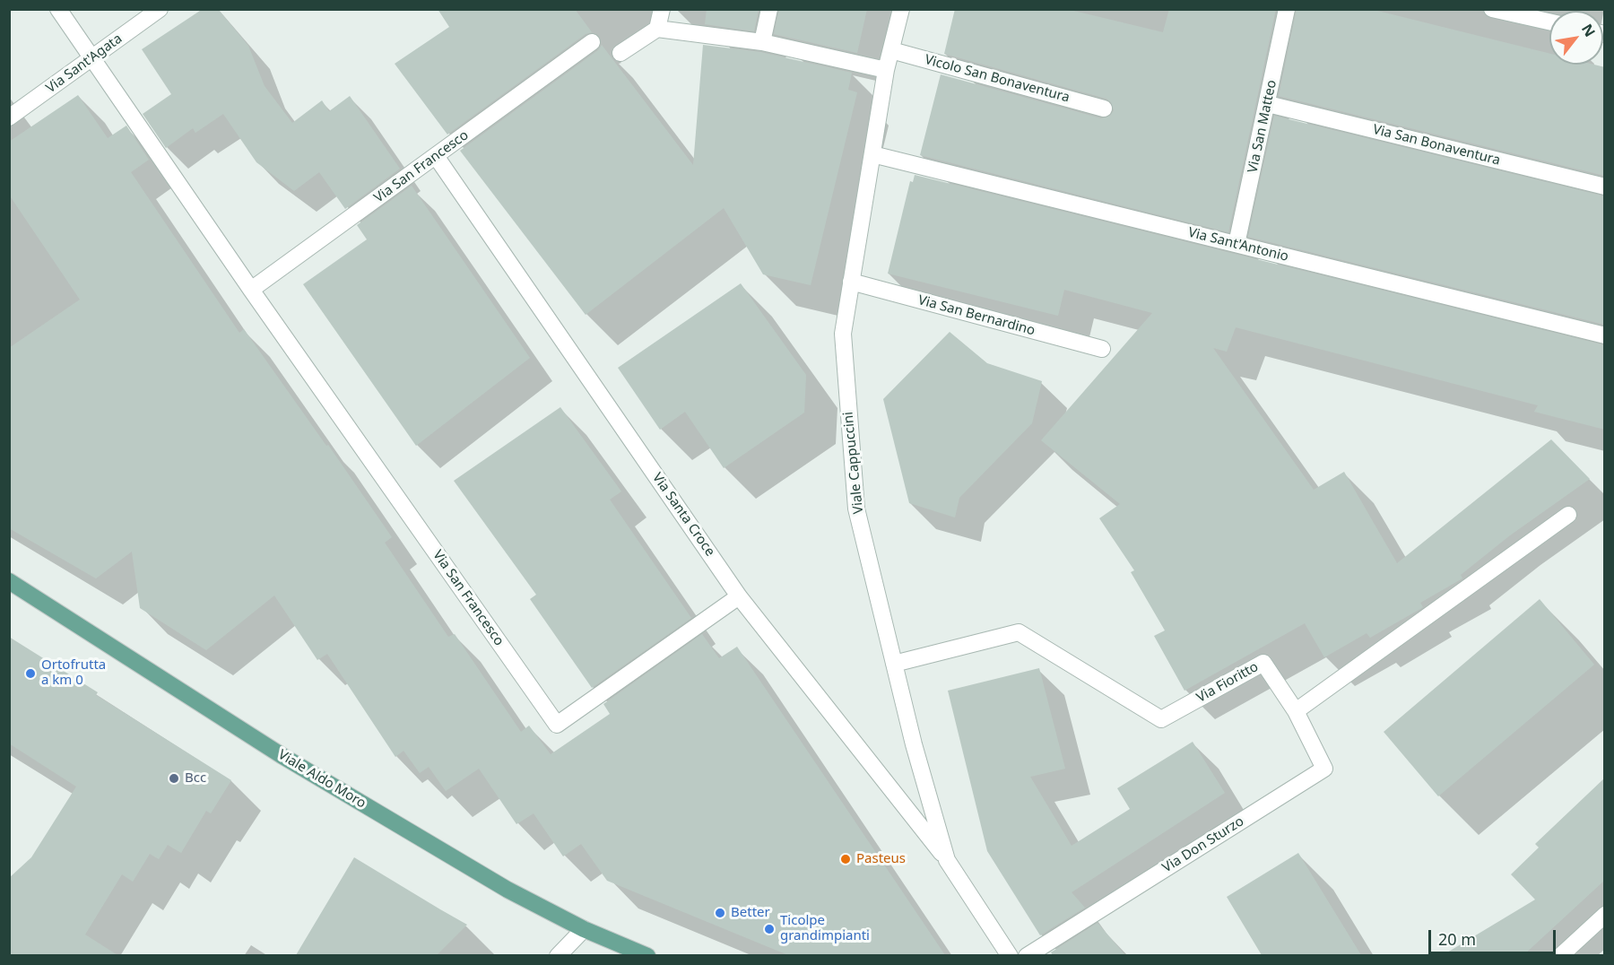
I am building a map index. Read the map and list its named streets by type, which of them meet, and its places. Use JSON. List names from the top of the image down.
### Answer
{
  "streets": {
    "main road": ["Viale Aldo Moro"],
    "street": [
      "Via Sant'Agata",
      "Vicolo San Bonaventura",
      "Via San Matteo",
      "Via San Bonaventura",
      "Via San Francesco",
      "Via Sant'Antonio",
      "Via San Bernardino",
      "Viale Cappuccini",
      "Via Santa Croce",
      "Via Fioritto",
      "Via Don Sturzo"
    ]
  },
  "crossings": [
    ["Via Sant'Agata", "Via San Francesco"],
    ["Vicolo San Bonaventura", "Viale Cappuccini"],
    ["Via San Matteo", "Via San Bonaventura"],
    ["Via San Matteo", "Via Sant'Antonio"],
    ["Via San Francesco", "Via Santa Croce"],
    ["Via Sant'Antonio", "Viale Cappuccini"],
    ["Via San Bernardino", "Viale Cappuccini"],
    ["Viale Cappuccini", "Via Santa Croce"],
    ["Viale Cappuccini", "Via Fioritto"],
    ["Via Fioritto", "Via Don Sturzo"]
  ],
  "places": [
    "Ortofrutta a km 0",
    "Bcc",
    "Pasteus",
    "Better",
    "Ticolpe grandimpianti"
  ],
  "scale_bar": "20 m",
  "north": "top right"
}
